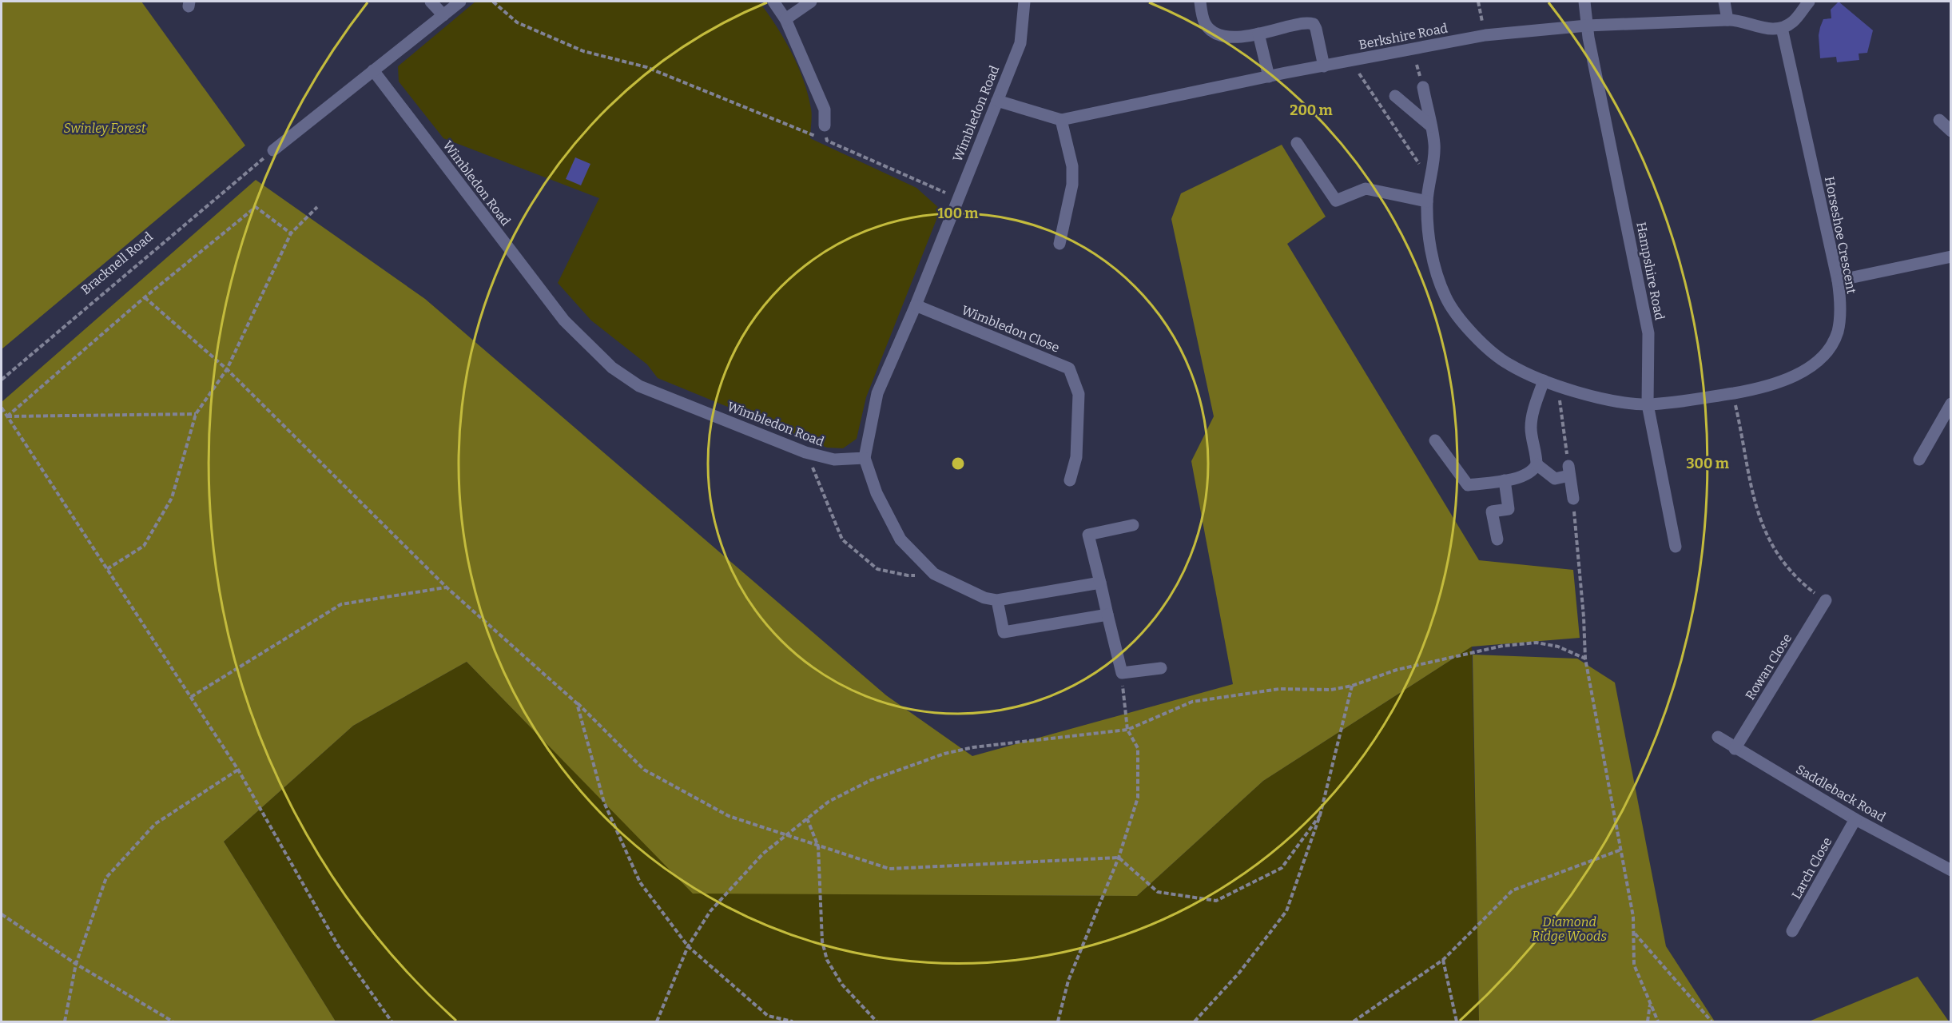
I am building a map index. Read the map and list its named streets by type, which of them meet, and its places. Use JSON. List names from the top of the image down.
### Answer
{
  "streets": {
    "street": [
      "Berkshire Road",
      "Wimbledon Road",
      "Horseshoe Crescent",
      "Hampshire Road",
      "Wimbledon Close",
      "Rowan Close",
      "Saddleback Road",
      "Larch Close"
    ],
    "path": ["Bracknell Road"]
  },
  "crossings": [
    ["Berkshire Road", "Wimbledon Road"],
    ["Berkshire Road", "Horseshoe Crescent"],
    ["Berkshire Road", "Hampshire Road"],
    ["Wimbledon Road", "Wimbledon Close"],
    ["Horseshoe Crescent", "Hampshire Road"],
    ["Rowan Close", "Saddleback Road"],
    ["Saddleback Road", "Larch Close"]
  ],
  "parks": ["Swinley Forest", "Diamond Ridge Woods"],
  "rings": ["200 m", "100 m", "300 m"]
}
